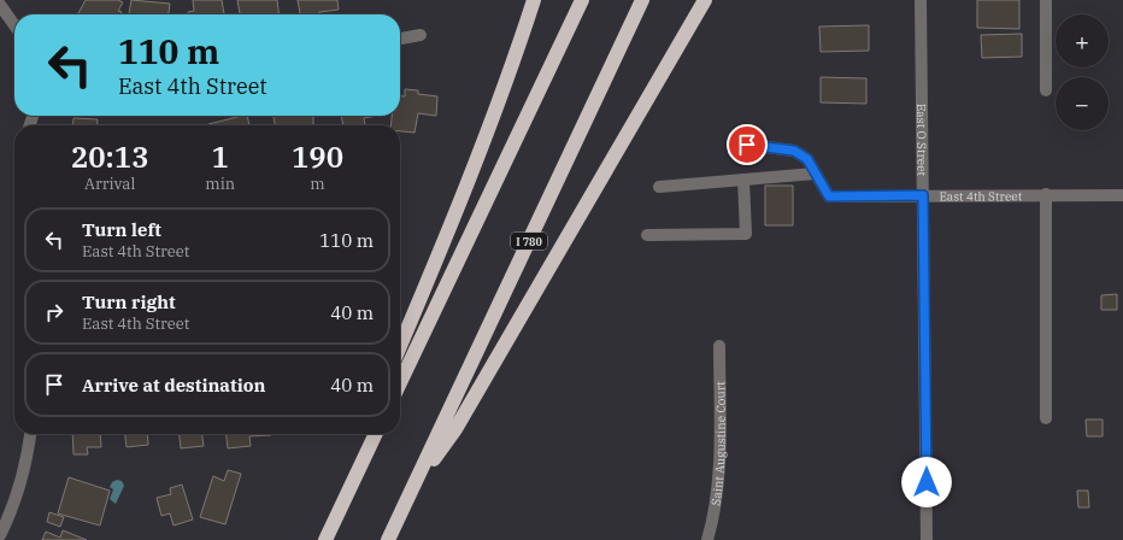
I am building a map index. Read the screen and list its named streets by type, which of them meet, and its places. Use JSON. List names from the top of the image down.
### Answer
{
  "streets": {
    "highway": ["I 780"],
    "street": ["East O Street", "East 4th Street", "Saint Augustine Court"]
  },
  "crossings": [
    ["East O Street", "East 4th Street"]
  ],
  "page": {
    "map_buttons": ["+", "−"],
    "turn": ["110 m", "East 4th Street"],
    "eta": [
      "20:13",
      "Arrival",
      "1",
      "min",
      "190",
      "m"
    ],
    "list": [
      {
        "name": "Turn left",
        "note": "East 4th Street",
        "value": "110 m"
      },
      {
        "name": "Turn right",
        "note": "East 4th Street",
        "value": "40 m"
      },
      {
        "name": "Arrive at destination",
        "value": "40 m"
      }
    ]
  }
}
